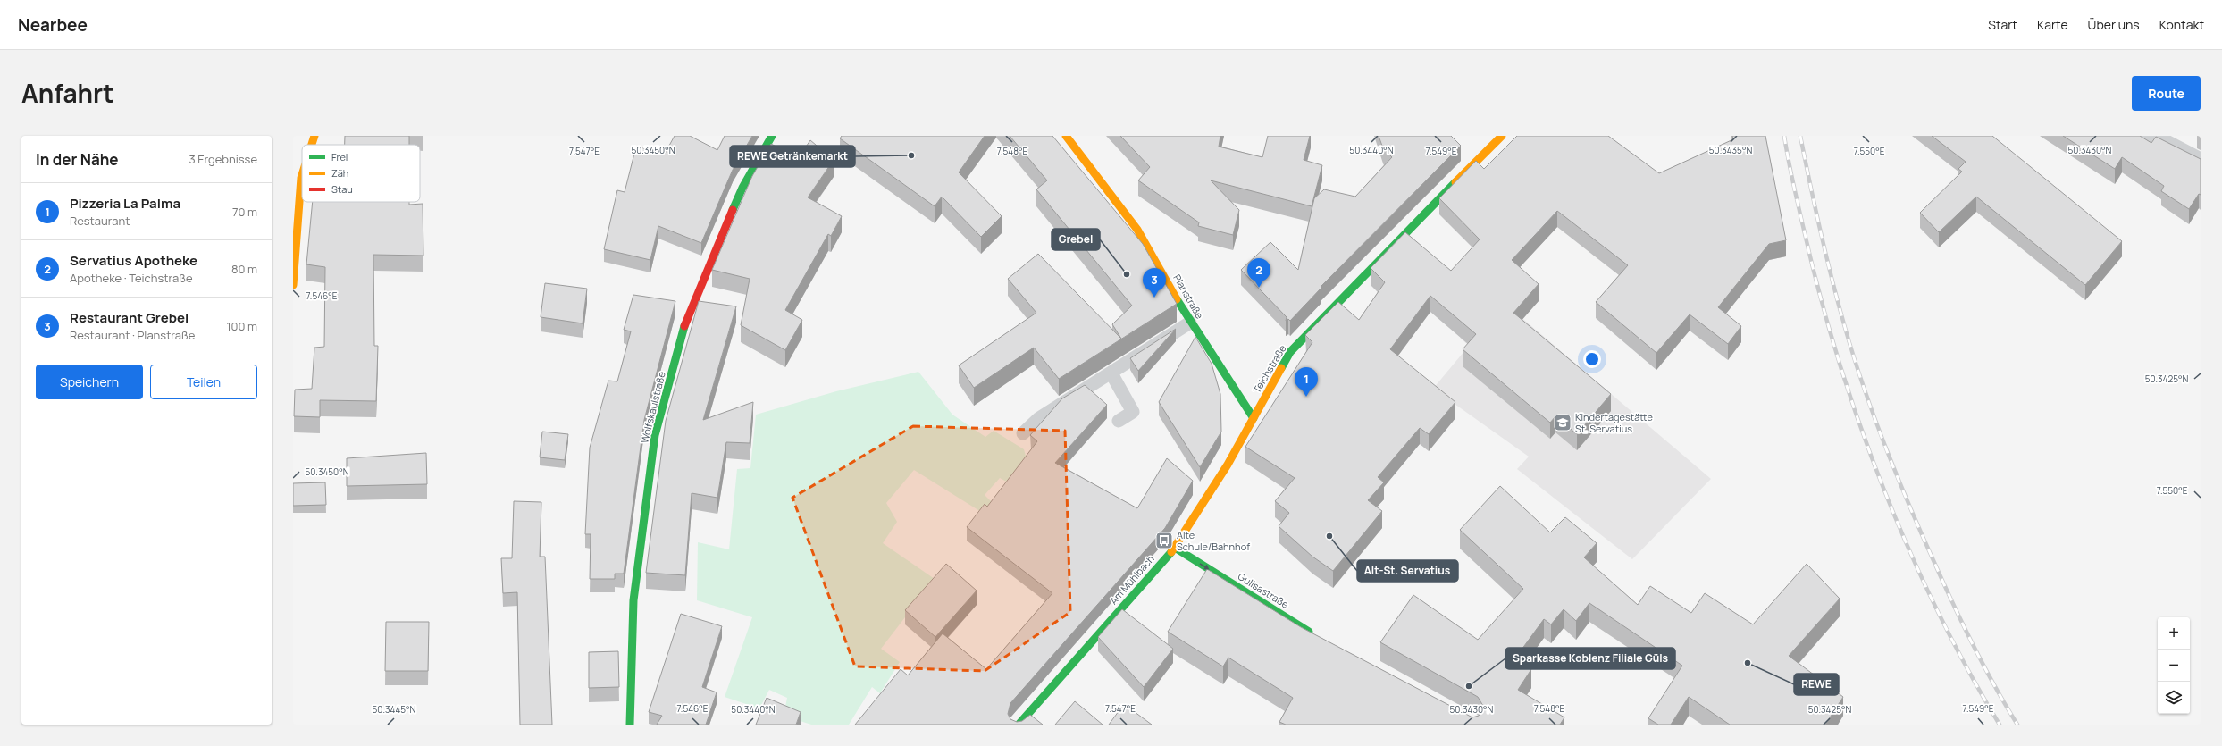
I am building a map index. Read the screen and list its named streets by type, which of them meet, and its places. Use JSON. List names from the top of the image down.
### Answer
{
  "streets": {
    "street": [
      "Planstraße",
      "Teichstraße",
      "Wolfskaulstraße",
      "Am Mühlbach",
      "Gulisastraße"
    ]
  },
  "crossings": [
    ["Planstraße", "Teichstraße"],
    ["Planstraße", "Am Mühlbach"],
    ["Teichstraße", "Am Mühlbach"],
    ["Am Mühlbach", "Gulisastraße"]
  ],
  "one_way": ["Gulisastraße"],
  "places": {
    "other": [
      "REWE Getränkemarkt",
      "Grebel",
      "Alt-St. Servatius",
      "REWE",
      "Sparkasse Koblenz Filiale Güls"
    ],
    "school or university": ["Kindertagestätte St. Servatius"],
    "bus stop": ["Alte Schule/Bahnhof"]
  },
  "legend": ["Frei", "Zäh", "Stau"],
  "page": {
    "header": "Nearbee",
    "nav": [
      "Start",
      "Karte",
      "Über uns",
      "Kontakt"
    ],
    "title": "Anfahrt",
    "buttons": [
      "Route",
      ["Speichern", "Teilen"]
    ],
    "heading": ["In der Nähe", "3 Ergebnisse"],
    "list": [
      {
        "mark": "1",
        "name": "Pizzeria La Palma",
        "note": "Restaurant",
        "value": "70 m"
      },
      {
        "mark": "2",
        "name": "Servatius Apotheke",
        "note": "Apotheke · Teichstraße",
        "value": "80 m"
      },
      {
        "mark": "3",
        "name": "Restaurant Grebel",
        "note": "Restaurant · Planstraße",
        "value": "100 m"
      }
    ],
    "pins": ["2", "3", "1"],
    "map_buttons": ["+", "−"]
  },
  "coordinates": [
    "50.3440°N",
    "50.3430°N",
    "50.3450°N",
    "50.3435°N",
    "7.550°E",
    "7.547°E",
    "7.548°E",
    "7.549°E",
    "7.546°E",
    "50.3425°N",
    "50.3445°N"
  ]
}
